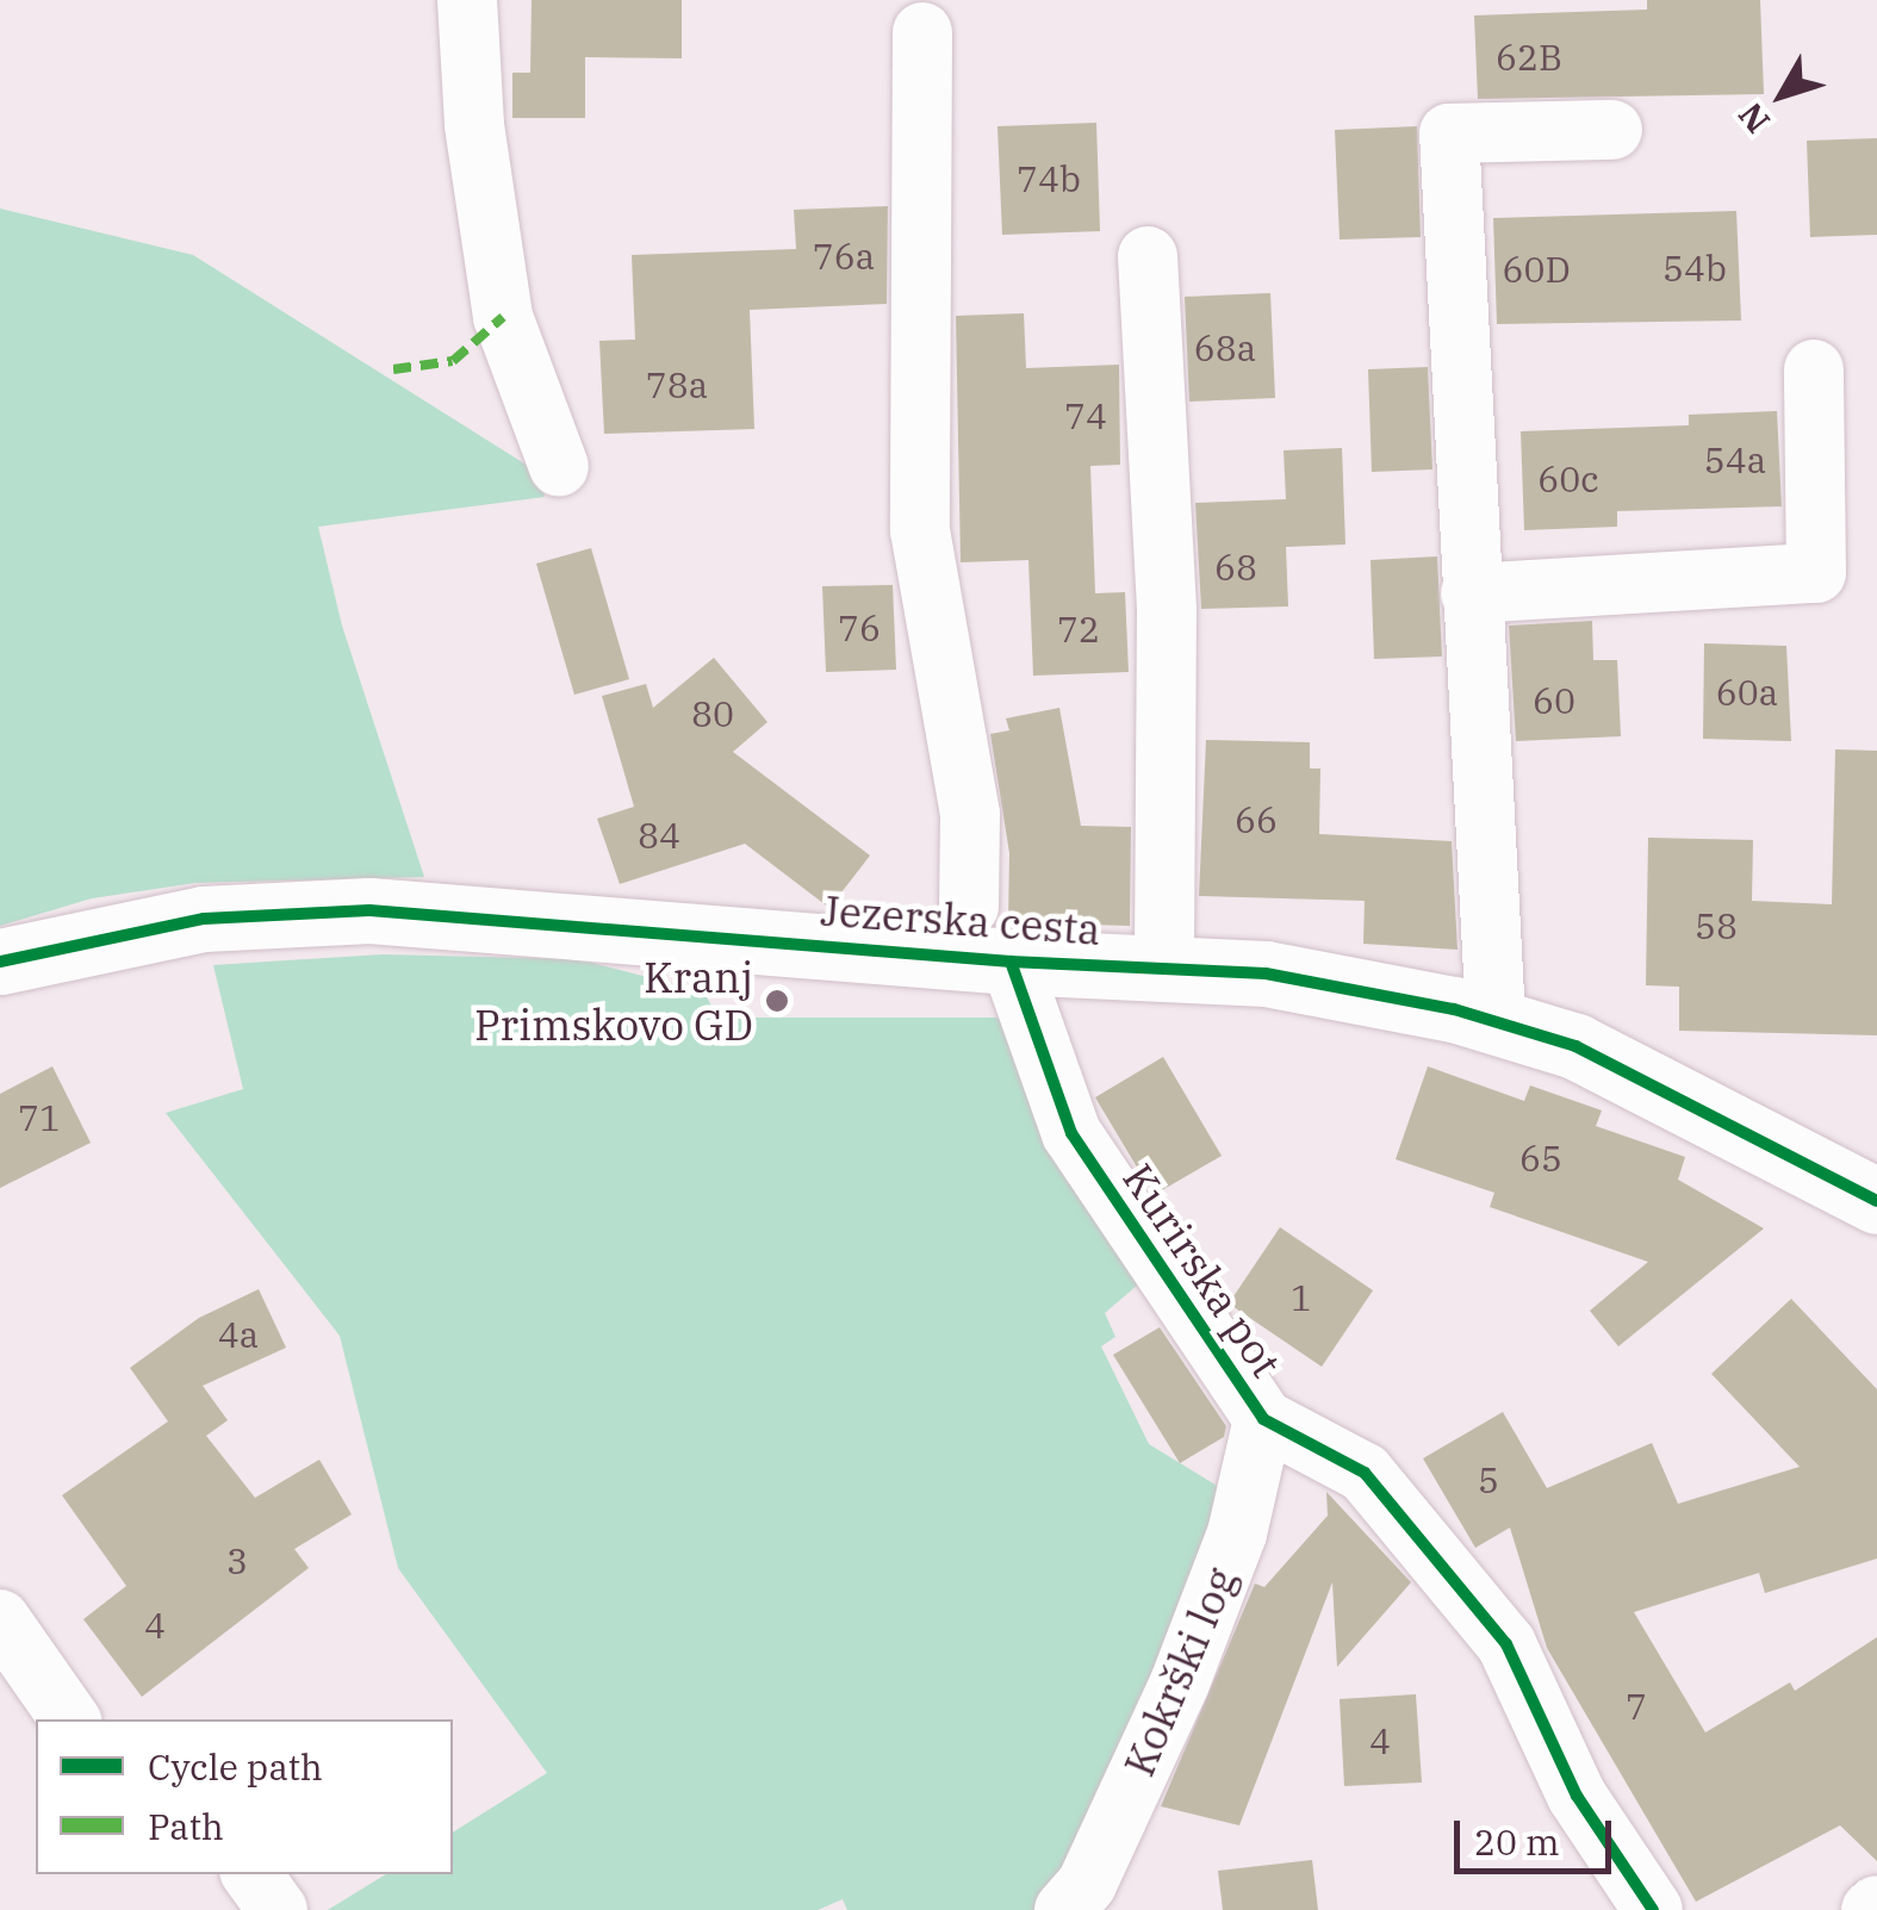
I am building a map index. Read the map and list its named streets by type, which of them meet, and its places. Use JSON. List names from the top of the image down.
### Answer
{
  "streets": {
    "street": ["Jezerska cesta", "Kurirska pot", "Kokrški log"]
  },
  "crossings": [
    ["Jezerska cesta", "Kurirska pot"],
    ["Kurirska pot", "Kokrški log"]
  ],
  "places": ["Kranj Primskovo GD"],
  "house_numbers": [
    "62B",
    "74b",
    "76a",
    "54b",
    "60D",
    "68a",
    "78a",
    "74",
    "54a",
    "60c",
    "68",
    "76",
    "72",
    "60a",
    "60",
    "80",
    "66",
    "84",
    "58",
    "71",
    "65",
    "1",
    "4a",
    "5",
    "3",
    "4",
    "7",
    "4"
  ],
  "legend": ["Cycle path", "Path"],
  "scale_bar": "20 m",
  "north": "bottom left"
}
